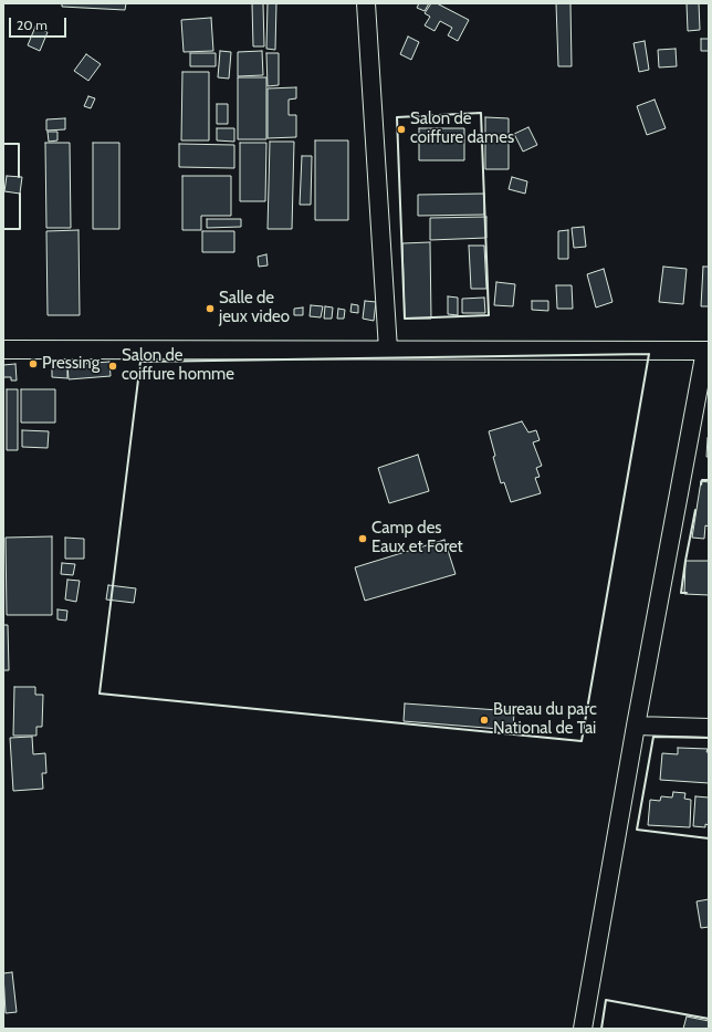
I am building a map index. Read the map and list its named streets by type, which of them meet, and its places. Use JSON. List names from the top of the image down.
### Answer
{
  "places": [
    "Salon de coiffure dames",
    "Salle de jeux video",
    "Pressing",
    "Salon de coiffure homme",
    "Camp des Eaux et Foret",
    "Bureau du parc National de Tai"
  ],
  "scale_bar": "20 m"
}
